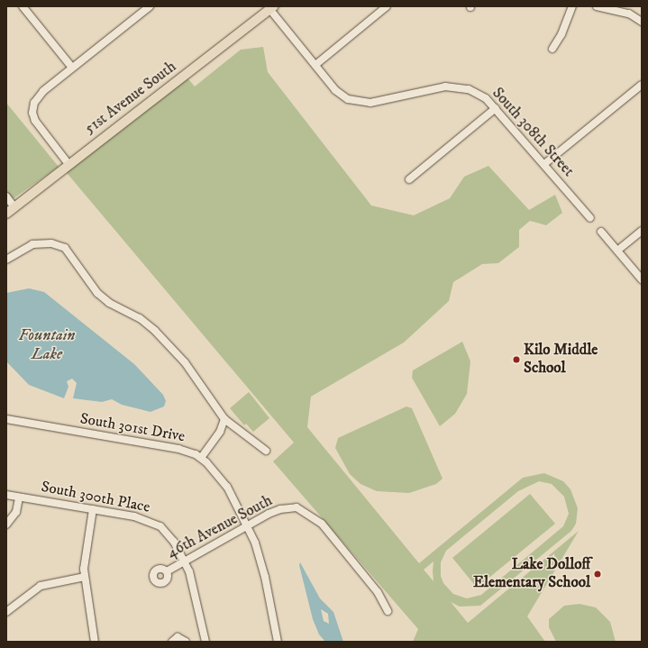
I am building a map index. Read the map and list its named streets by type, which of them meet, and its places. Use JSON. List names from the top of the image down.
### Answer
{
  "streets": {
    "main road": ["51st Avenue South"],
    "street": [
      "South 308th Street",
      "South 301st Drive",
      "South 300th Place",
      "46th Avenue South"
    ]
  },
  "crossings": [
    ["51st Avenue South", "South 308th Street"],
    ["South 301st Drive", "46th Avenue South"],
    ["South 300th Place", "46th Avenue South"]
  ],
  "water": ["Fountain Lake"],
  "places": ["Kilo Middle School", "Lake Dolloff Elementary School"]
}
